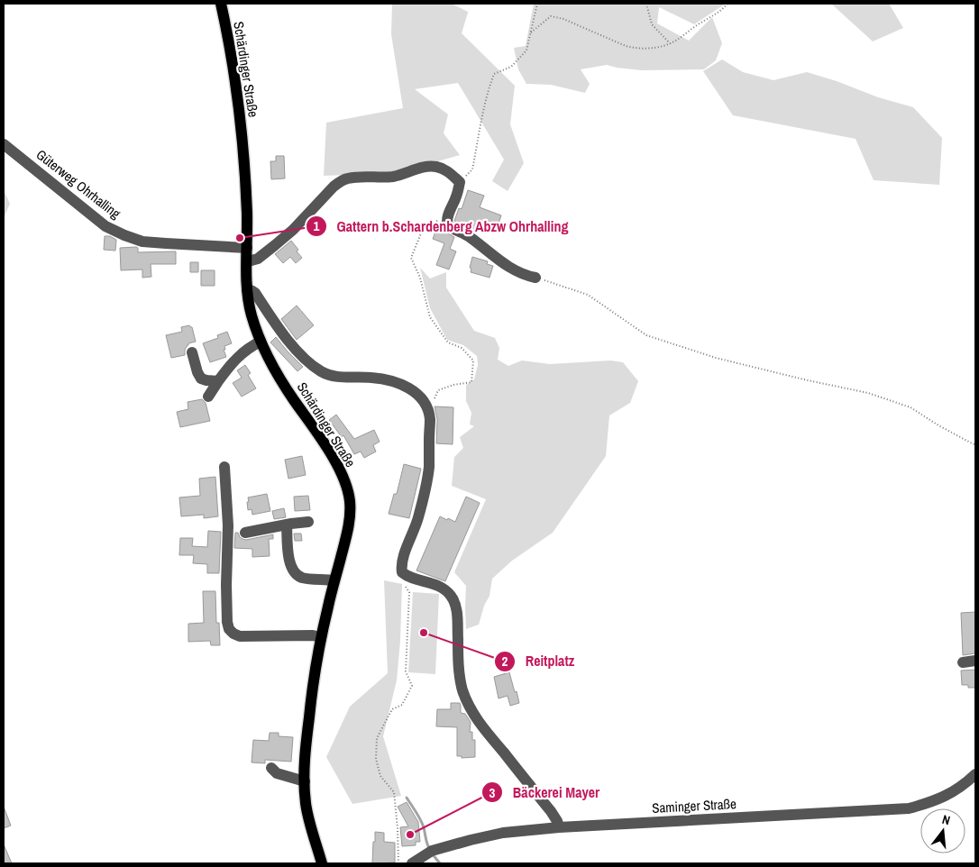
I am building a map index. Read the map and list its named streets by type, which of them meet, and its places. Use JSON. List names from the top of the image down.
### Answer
{
  "streets": {
    "main road": ["Schärdinger Straße"],
    "street": ["Güterweg Ohrhalling", "Saminger Straße"]
  },
  "crossings": [
    ["Schärdinger Straße", "Güterweg Ohrhalling"]
  ],
  "places": ["Gattern b.Schardenberg Abzw Ohrhalling", "Reitplatz", "Bäckerei Mayer"],
  "north": "top"
}
